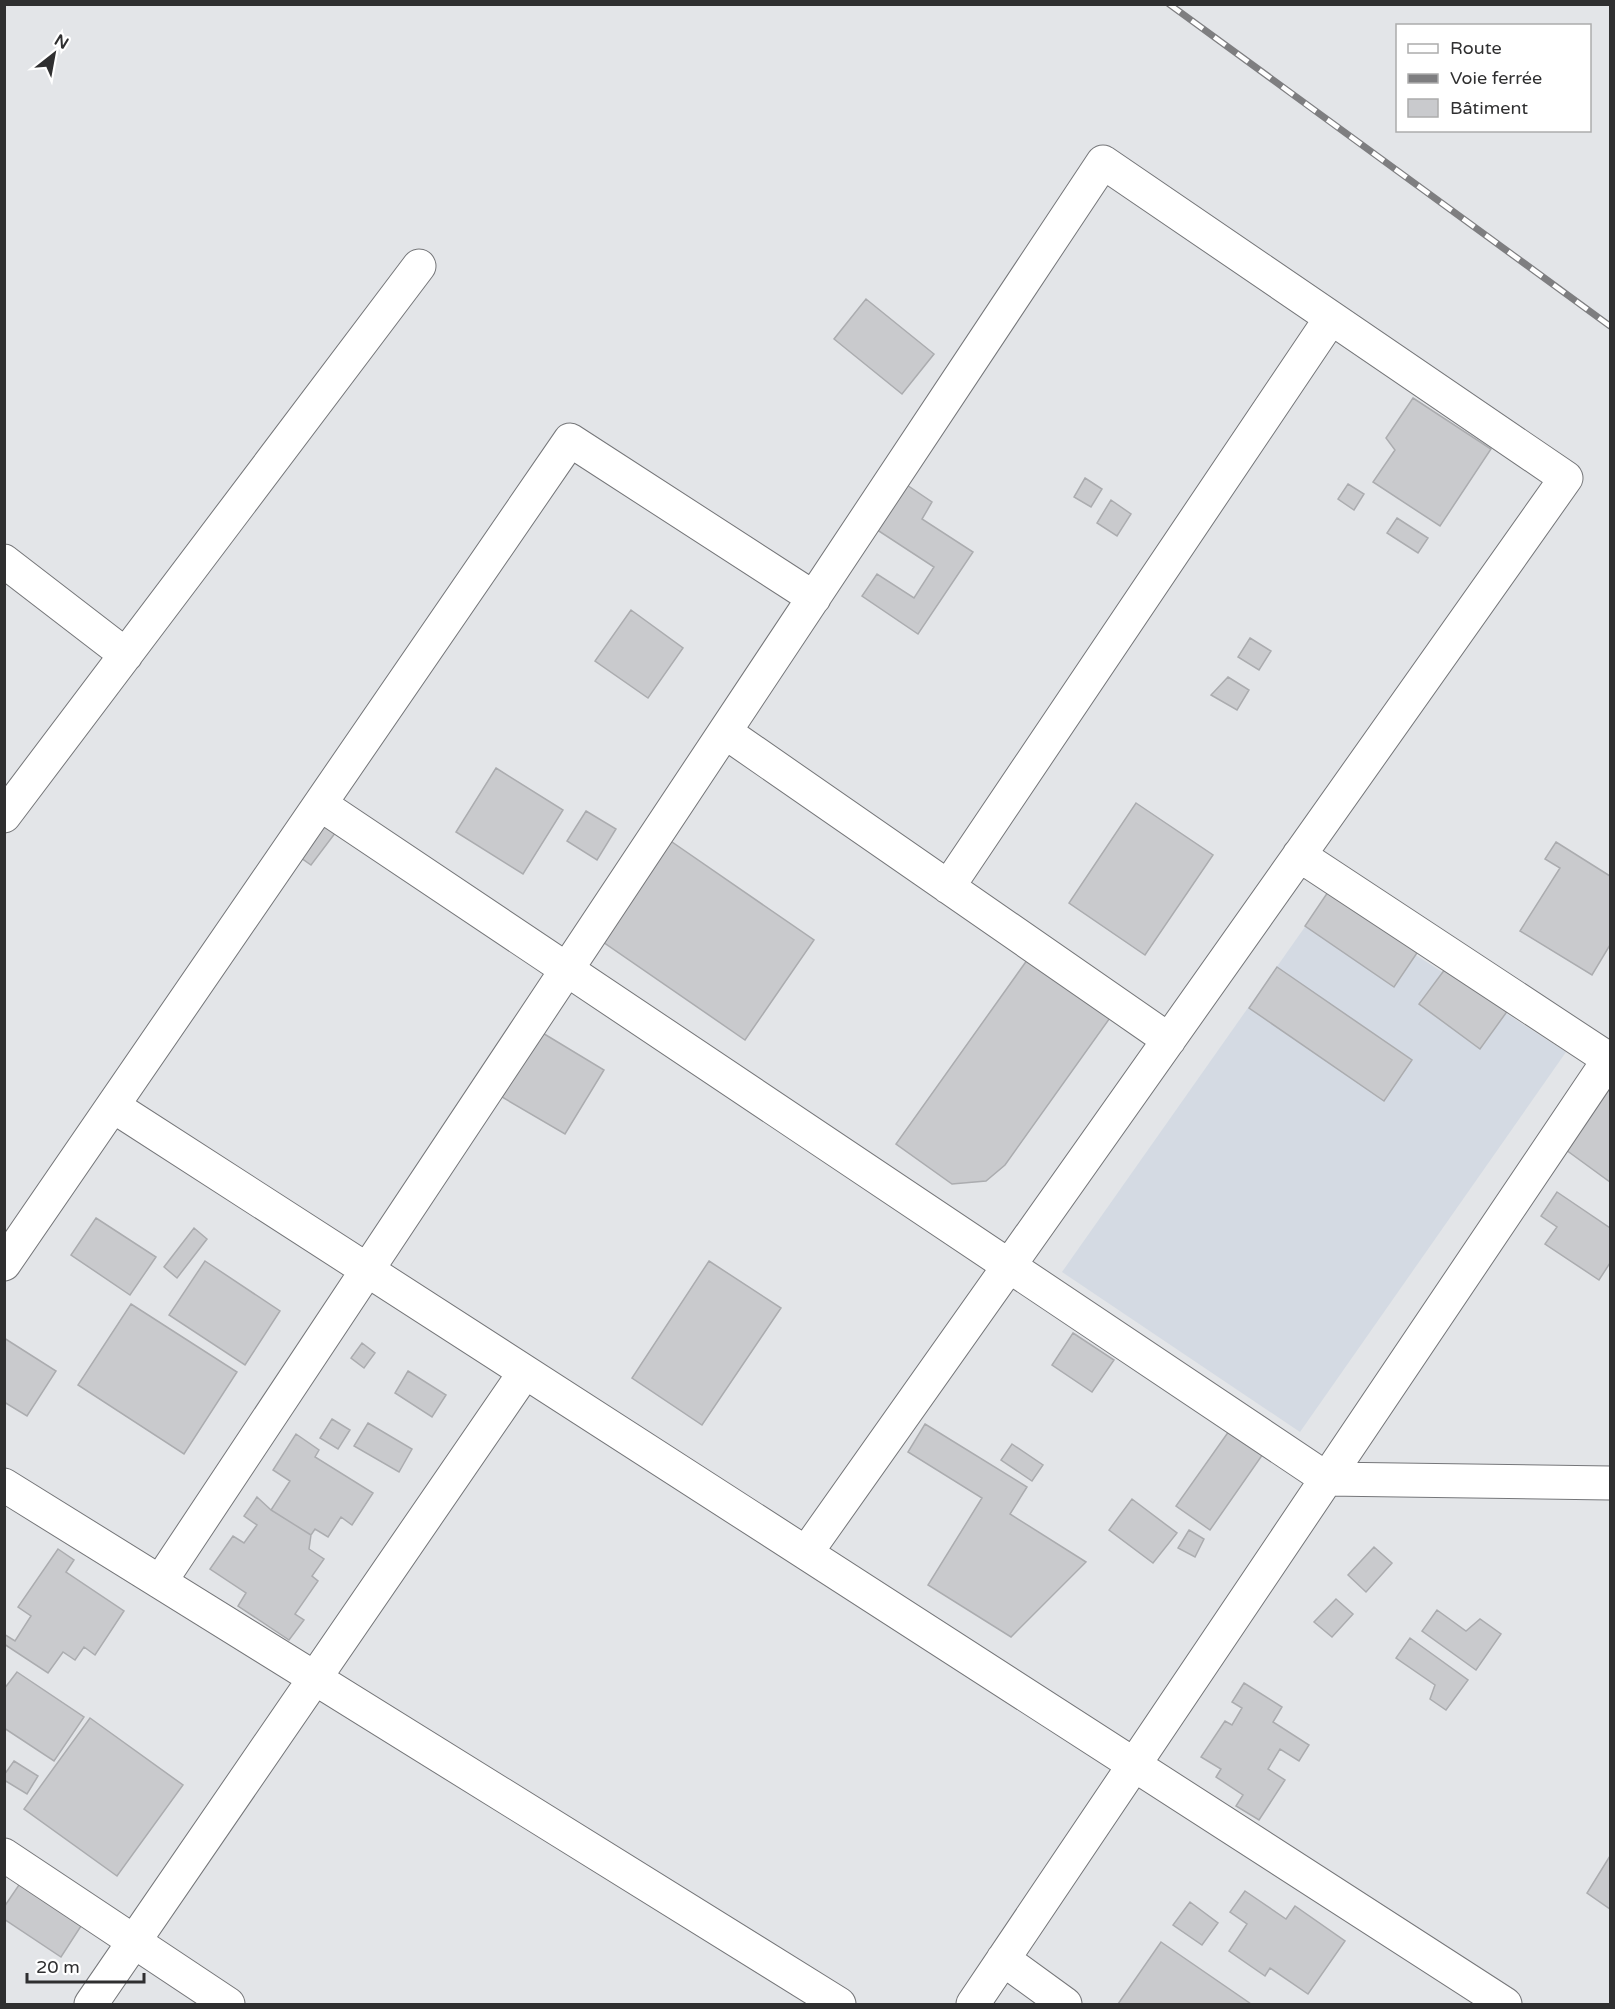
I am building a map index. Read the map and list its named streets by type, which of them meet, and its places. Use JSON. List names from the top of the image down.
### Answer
{
  "legend": ["Route", "Voie ferrée", "Bâtiment"],
  "scale_bar": "20 m",
  "north": "top right"
}
